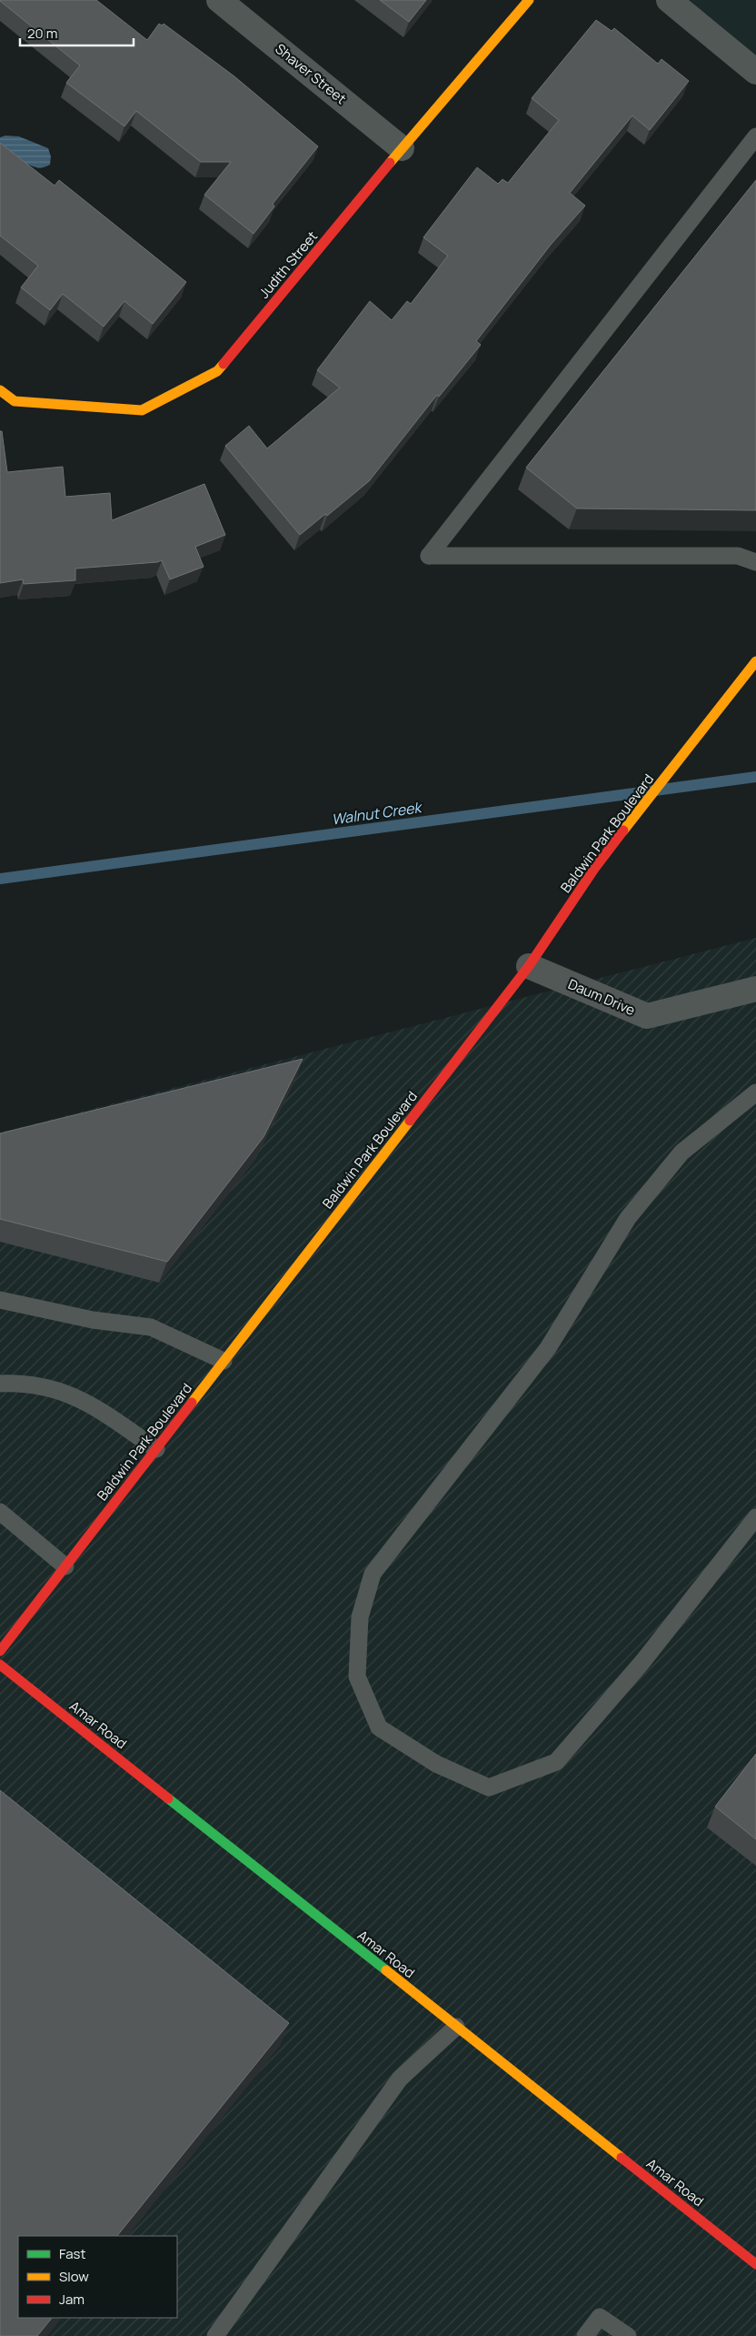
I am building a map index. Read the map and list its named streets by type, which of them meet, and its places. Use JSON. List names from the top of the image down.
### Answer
{
  "streets": {
    "main road": ["Judith Street", "Baldwin Park Boulevard", "Amar Road"],
    "street": ["Shaver Street", "Daum Drive"]
  },
  "crossings": [
    ["Shaver Street", "Judith Street"],
    ["Baldwin Park Boulevard", "Daum Drive"]
  ],
  "water": ["Walnut Creek"],
  "legend": ["Fast", "Slow", "Jam"],
  "scale_bar": "20 m"
}
